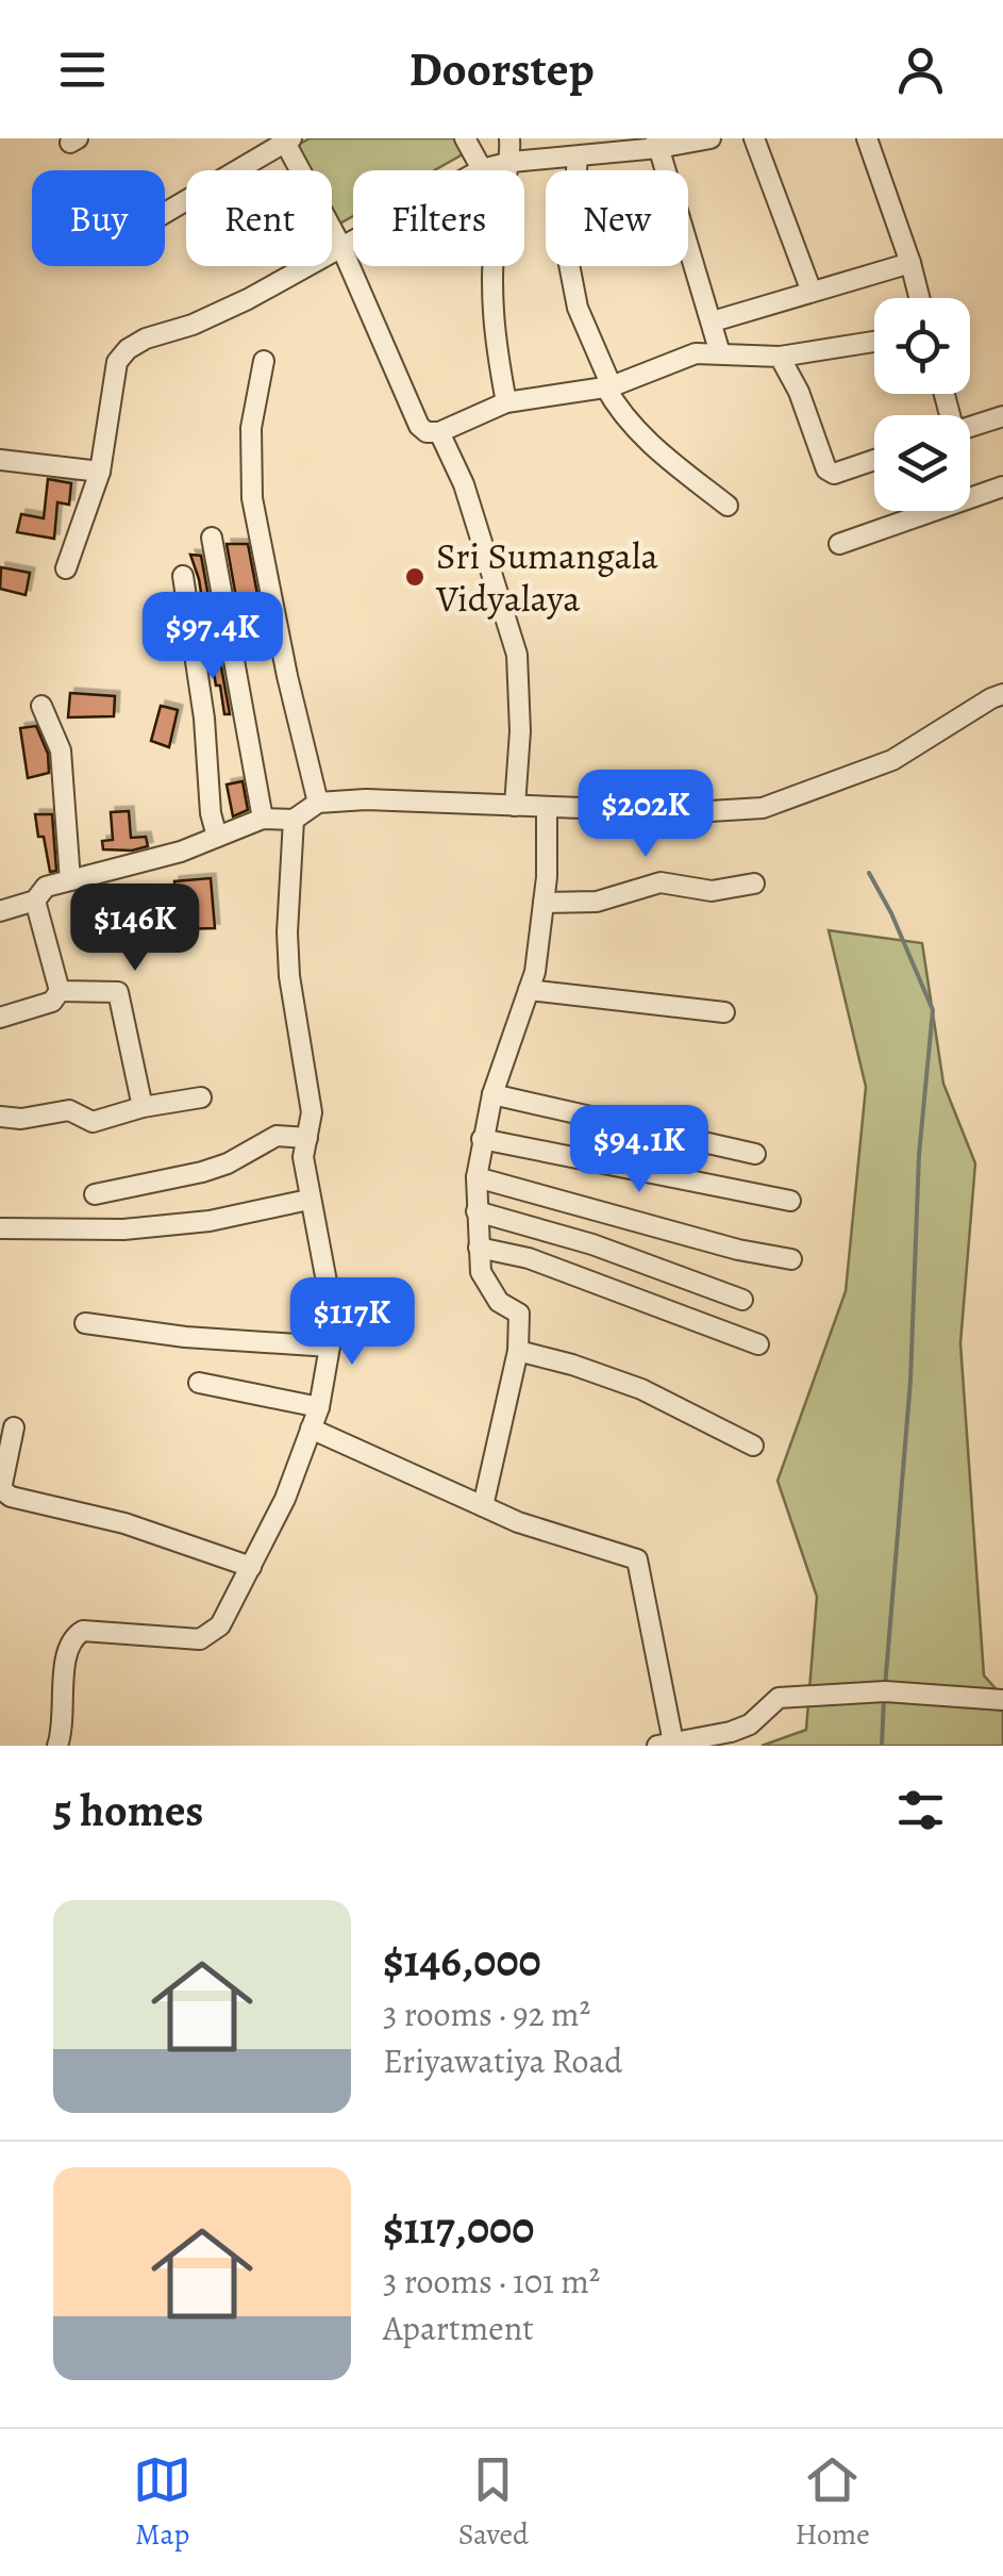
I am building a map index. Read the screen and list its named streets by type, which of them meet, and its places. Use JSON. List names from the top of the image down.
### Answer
{
  "places": ["Sri Sumangala Vidyalaya"],
  "page": {
    "header": "Doorstep",
    "chip": [
      "Buy",
      "Rent",
      "Filters",
      "New"
    ],
    "price": [
      "$97.4K",
      "$202K",
      "$146K",
      "$94.1K",
      "$117K"
    ],
    "heading": "5 homes",
    "list": [
      {
        "name": "$146,000",
        "note": "3 rooms · 92 m² · Eriyawatiya Road"
      },
      {
        "name": "$117,000",
        "note": "3 rooms · 101 m² · Apartment"
      }
    ],
    "tabs": ["Map", "Saved", "Home"]
  }
}
